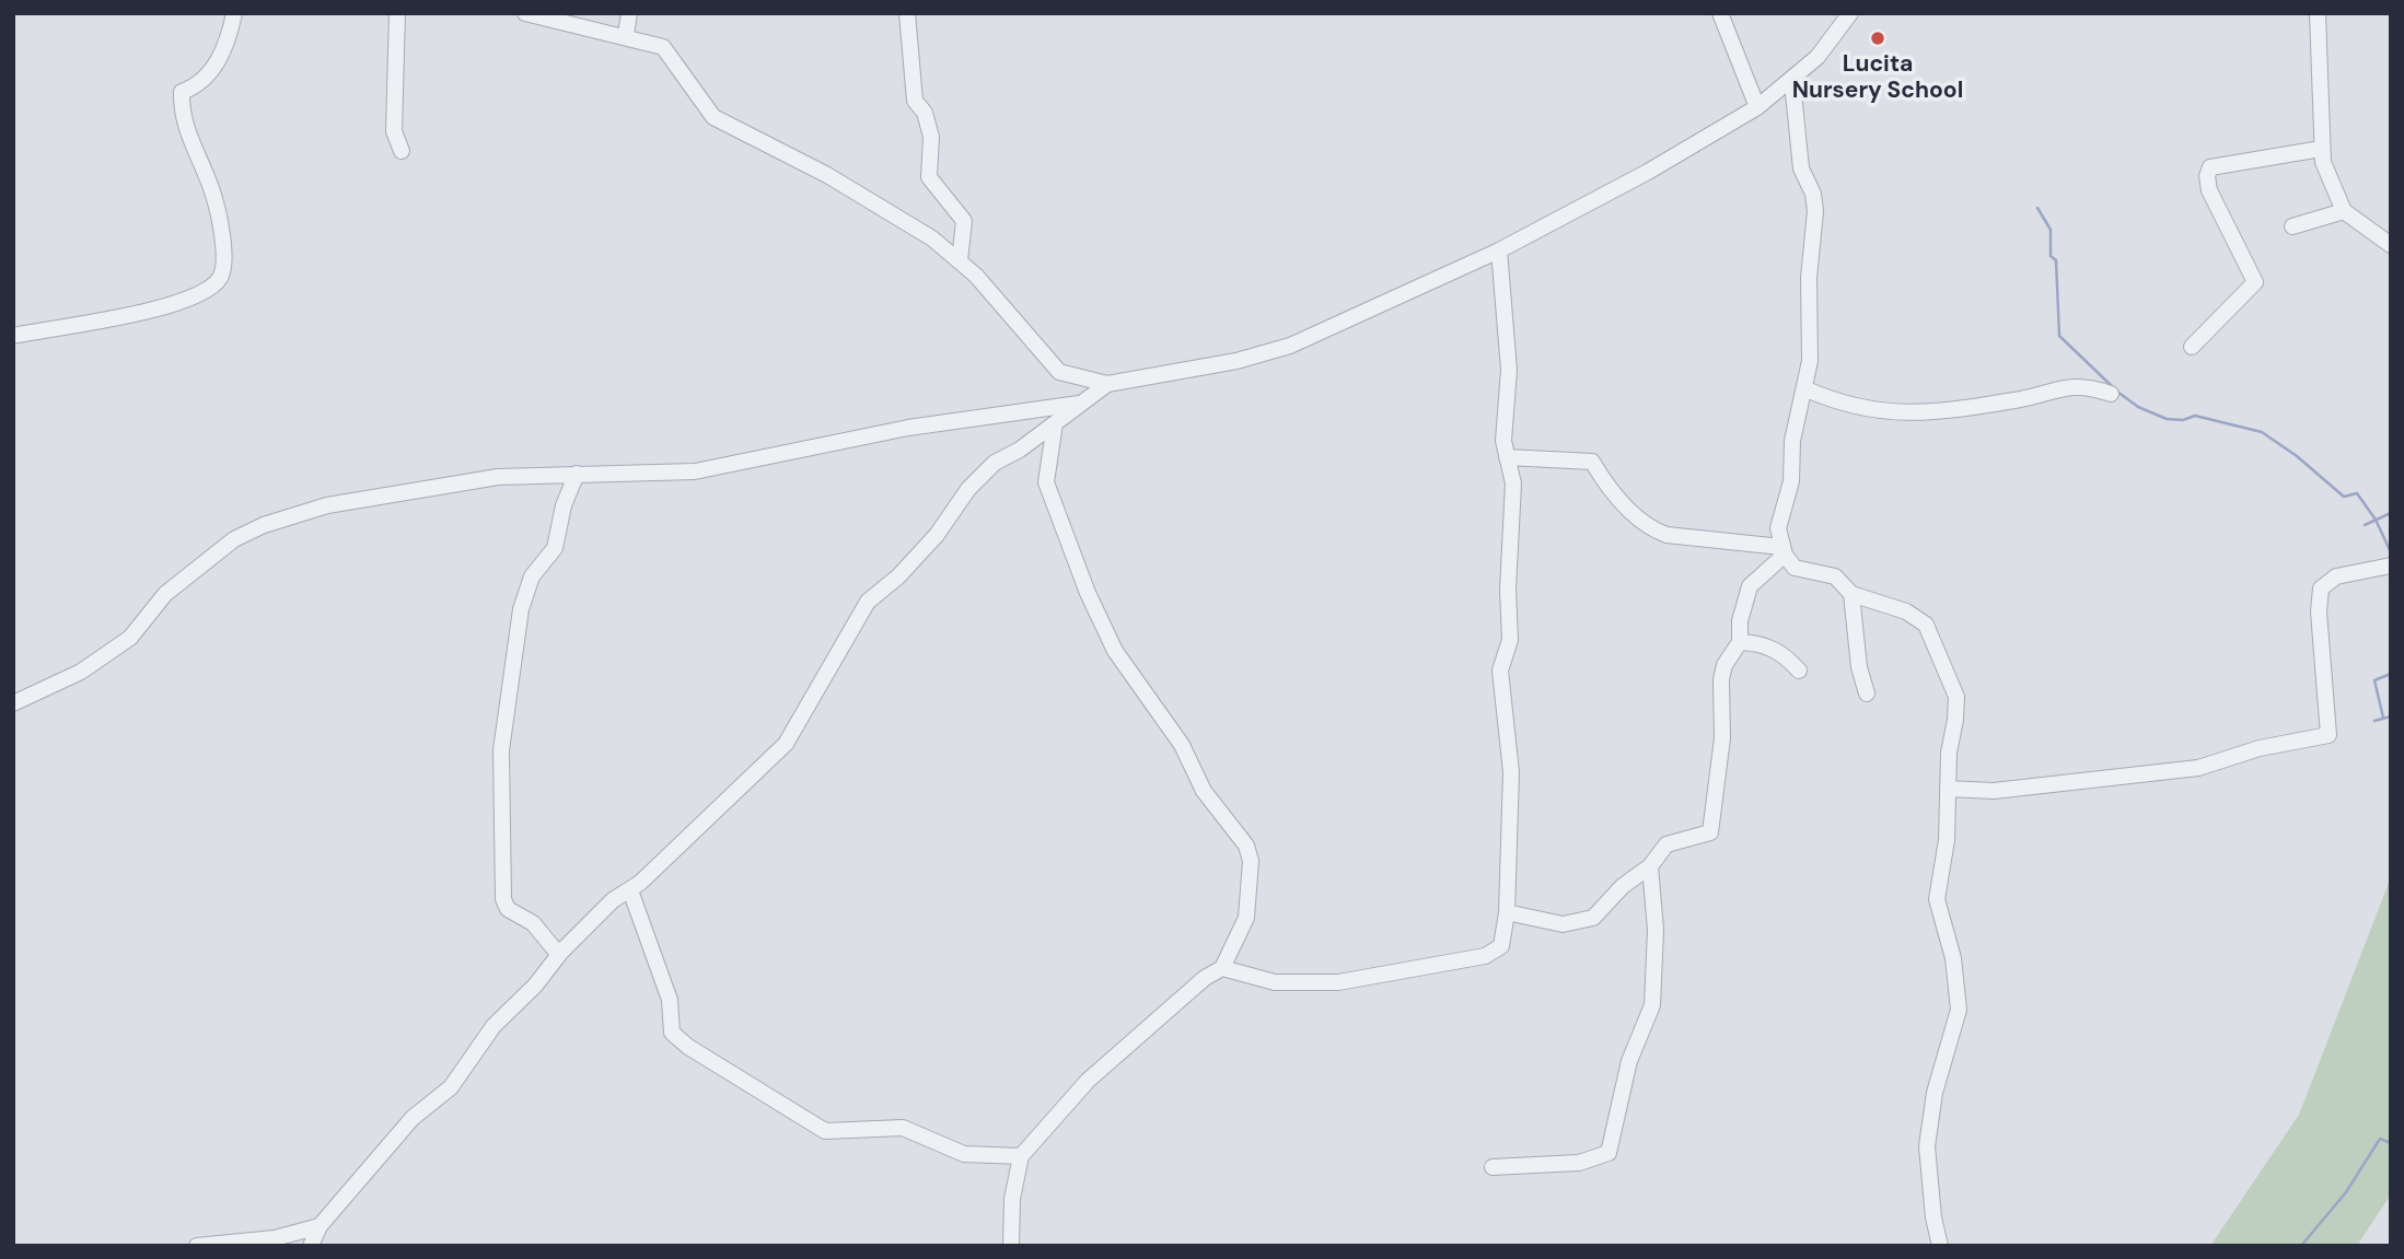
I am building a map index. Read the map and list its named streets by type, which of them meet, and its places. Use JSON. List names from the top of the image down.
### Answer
{
  "places": ["Lucita Nursery School"]
}
